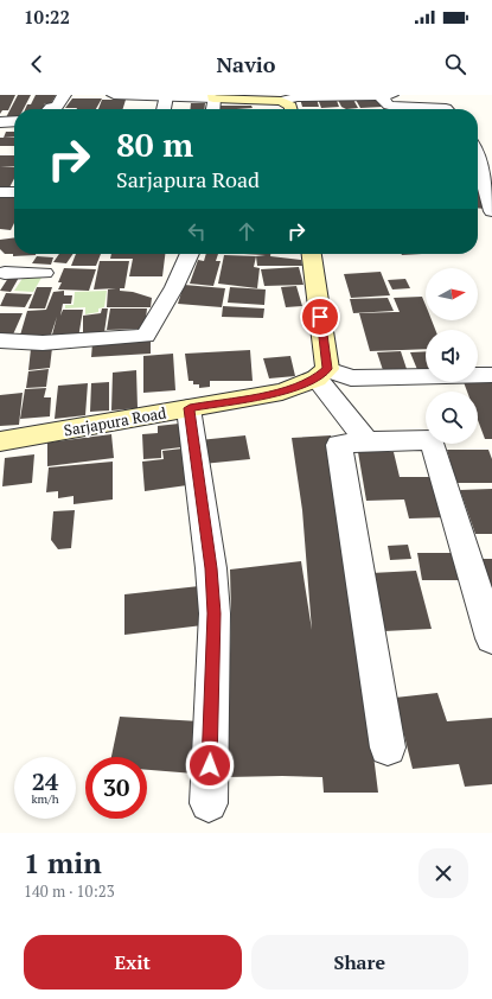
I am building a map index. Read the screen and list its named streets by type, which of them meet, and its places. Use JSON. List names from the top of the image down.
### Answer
{
  "streets": {
    "main road": ["Sarjapura Road"]
  },
  "north": "right",
  "page": {
    "status": "10:22",
    "header": "Navio",
    "turn": ["80 m", "Sarjapura Road"],
    "speed": "24 km/h",
    "limit": "30",
    "heading": ["1 min", "140 m · 10:23"],
    "buttons": ["Exit", "Share"]
  }
}
